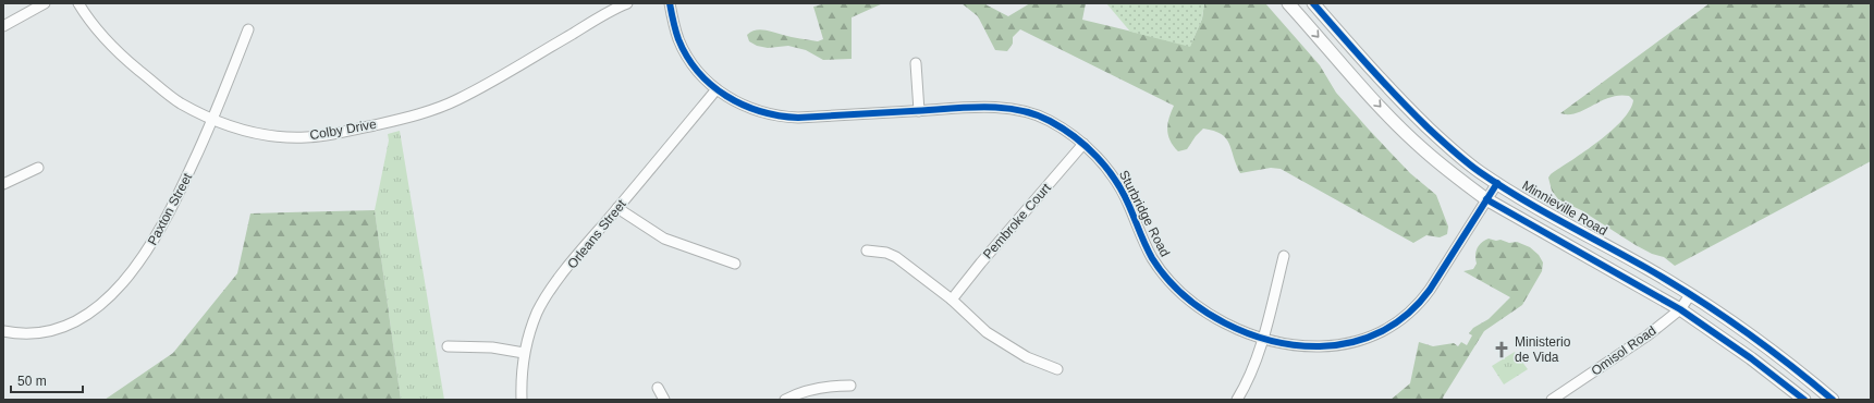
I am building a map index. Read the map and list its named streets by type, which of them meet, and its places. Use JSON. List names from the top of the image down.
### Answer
{
  "streets": {
    "main road": ["Minnieville Road"],
    "street": [
      "Colby Drive",
      "Paxton Street",
      "Sturbridge Road",
      "Pembroke Court",
      "Orleans Street",
      "Omisol Road"
    ]
  },
  "crossings": [
    ["Colby Drive", "Paxton Street"],
    ["Minnieville Road", "Sturbridge Road"],
    ["Minnieville Road", "Omisol Road"],
    ["Sturbridge Road", "Pembroke Court"],
    ["Sturbridge Road", "Orleans Street"]
  ],
  "places": {
    "church": ["Ministerio de Vida"]
  },
  "scale_bar": "50 m"
}
